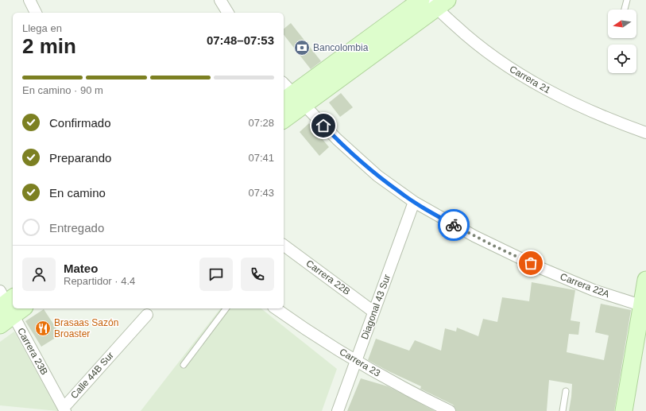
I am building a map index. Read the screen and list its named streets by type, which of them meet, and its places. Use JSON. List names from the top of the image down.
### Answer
{
  "streets": {
    "street": [
      "Carrera 21",
      "Carrera 22B",
      "Carrera 22A",
      "Diagonal 43 Sur",
      "Carrera 23B",
      "Carrera 23",
      "Calle 44B Sur"
    ]
  },
  "crossings": [
    ["Carrera 22B", "Diagonal 43 Sur"],
    ["Carrera 22A", "Diagonal 43 Sur"],
    ["Diagonal 43 Sur", "Carrera 23"],
    ["Carrera 23B", "Calle 44B Sur"]
  ],
  "places": {
    "bank": ["Bancolombia"],
    "restaurant": ["Brasaas Sazón Broaster"]
  },
  "north": "left",
  "page": {
    "heading": ["2 min", "Llega en", "07:48–07:53"],
    "panel": ["Mateo", "Repartidor · 4.4"],
    "bar": "En camino · 90 m",
    "list": [
      ["Confirmado", "07:28"],
      ["Preparando", "07:41"],
      ["En camino", "07:43"],
      "Entregado"
    ]
  }
}
